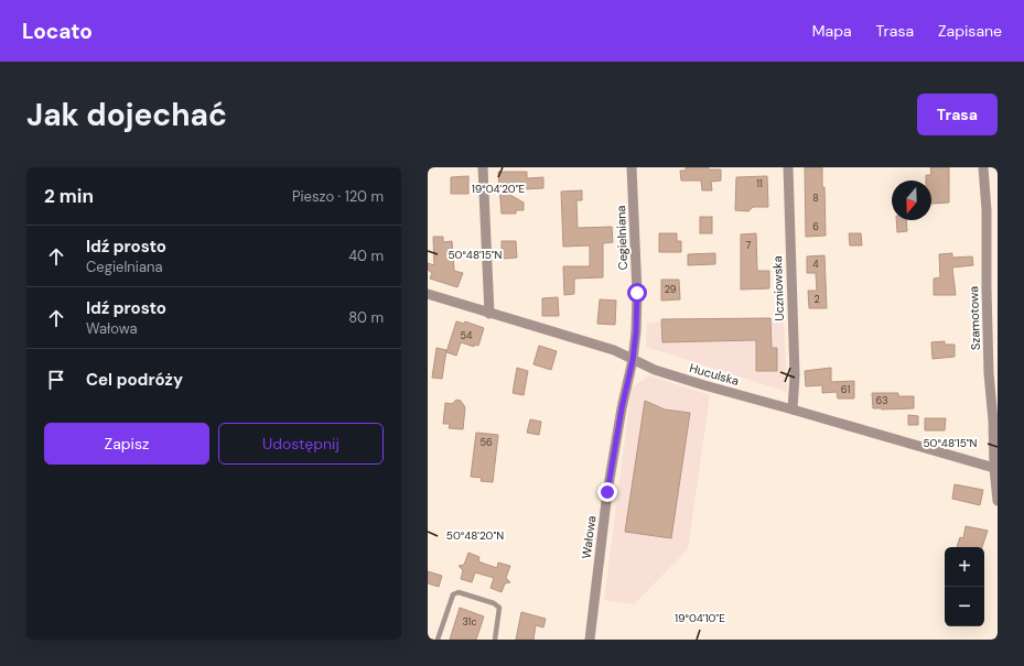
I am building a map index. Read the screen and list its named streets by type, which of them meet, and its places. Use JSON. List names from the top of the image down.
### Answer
{
  "streets": {
    "street": [
      "Cegielniana",
      "Uczniowska",
      "Szamotowa",
      "Huculska",
      "Wałowa"
    ]
  },
  "crossings": [
    ["Cegielniana", "Huculska"],
    ["Cegielniana", "Wałowa"],
    ["Uczniowska", "Huculska"],
    ["Szamotowa", "Huculska"],
    ["Huculska", "Wałowa"]
  ],
  "house_numbers": [
    "11",
    "8",
    "6",
    "7",
    "4",
    "29",
    "2",
    "54",
    "61",
    "63",
    "56",
    "31c"
  ],
  "north": "bottom",
  "page": {
    "header": "Locato",
    "nav": ["Mapa", "Trasa", "Zapisane"],
    "buttons": [
      "Trasa",
      ["Zapisz", "Udostępnij"]
    ],
    "title": "Jak dojechać",
    "heading": ["2 min", "Pieszo · 120 m"],
    "list": [
      ["Idź prosto", "Cegielniana", "40 m"],
      ["Idź prosto", "Wałowa", "80 m"],
      "Cel podróży"
    ],
    "map_buttons": ["+", "−"]
  },
  "coordinates": [
    "19°04'20\"E",
    "50°48'15\"N",
    "50°48'20\"N",
    "19°04'10\"E"
  ]
}
